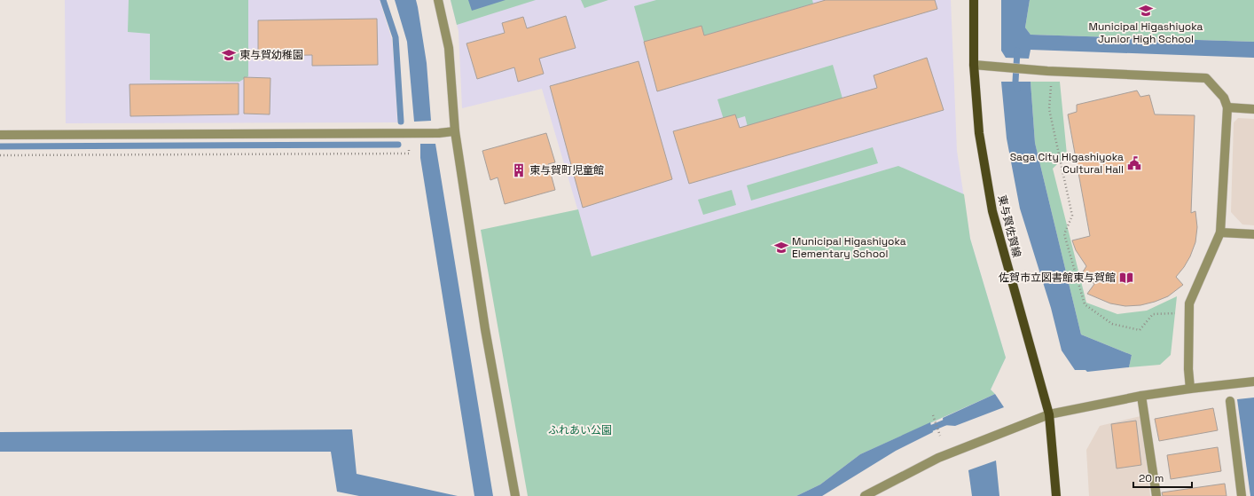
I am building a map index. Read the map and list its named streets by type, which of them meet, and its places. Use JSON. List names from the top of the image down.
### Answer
{
  "streets": {
    "main road": ["東与賀佐賀線"]
  },
  "parks": ["ふれあい公園"],
  "places": {
    "school or university": ["Municipal Higashiyoka Junior High School", "東与賀幼稚園", "Municipal Higashiyoka Elementary School"],
    "public building": ["Saga City Higashiyoka Cultural Hall"],
    "building": ["東与賀町児童館"],
    "library": ["佐賀市立図書館東与賀館"]
  },
  "scale_bar": "20 m"
}
